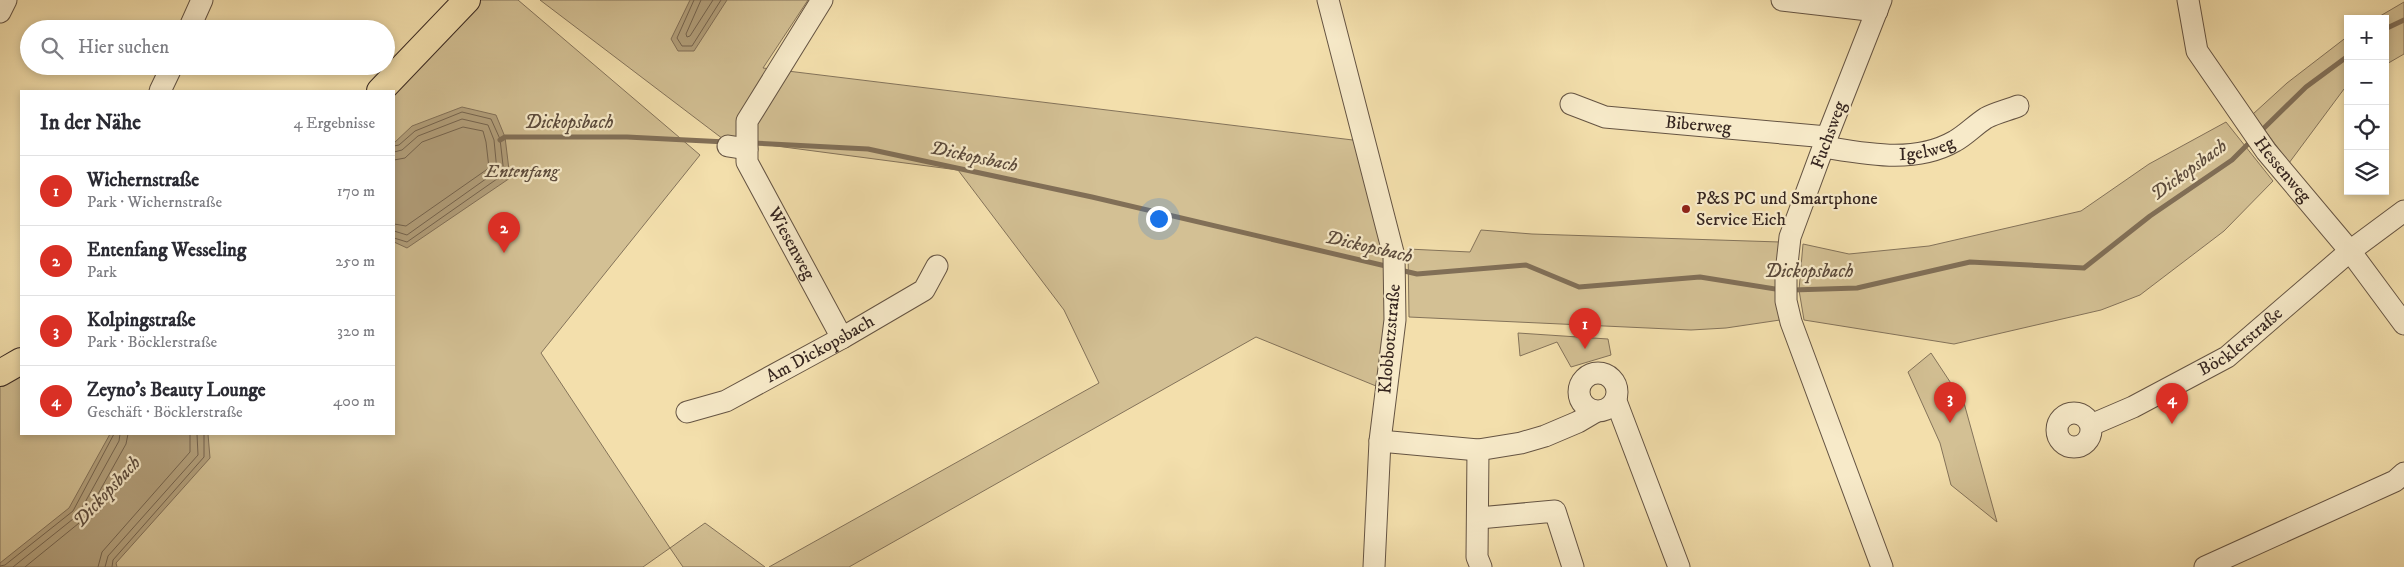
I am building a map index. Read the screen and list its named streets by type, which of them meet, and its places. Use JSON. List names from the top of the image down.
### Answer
{
  "streets": {
    "street": [
      "Biberweg",
      "Fuchsweg",
      "Igelweg",
      "Hessenweg",
      "Wiesenweg",
      "Klobbotzstraße",
      "Böcklerstraße",
      "Am Dickopsbach"
    ]
  },
  "crossings": [
    ["Biberweg", "Fuchsweg"],
    ["Biberweg", "Igelweg"],
    ["Fuchsweg", "Igelweg"],
    ["Hessenweg", "Böcklerstraße"],
    ["Wiesenweg", "Am Dickopsbach"]
  ],
  "water": ["Dickopsbach"],
  "parks": ["Entenfang"],
  "places": ["P&S PC und Smartphone Service Eich"],
  "page": {
    "map_buttons": ["+", "−"],
    "search": "Hier suchen",
    "heading": ["In der Nähe", "4 Ergebnisse"],
    "list": [
      {
        "mark": "1",
        "name": "Wichernstraße",
        "note": "Park · Wichernstraße",
        "value": "170 m"
      },
      {
        "mark": "2",
        "name": "Entenfang Wesseling",
        "note": "Park",
        "value": "250 m"
      },
      {
        "mark": "3",
        "name": "Kolpingstraße",
        "note": "Park · Böcklerstraße",
        "value": "320 m"
      },
      {
        "mark": "4",
        "name": "Zeyno's Beauty Lounge",
        "note": "Geschäft · Böcklerstraße",
        "value": "400 m"
      }
    ],
    "pins": [
      "2",
      "1",
      "3",
      "4"
    ]
  }
}
